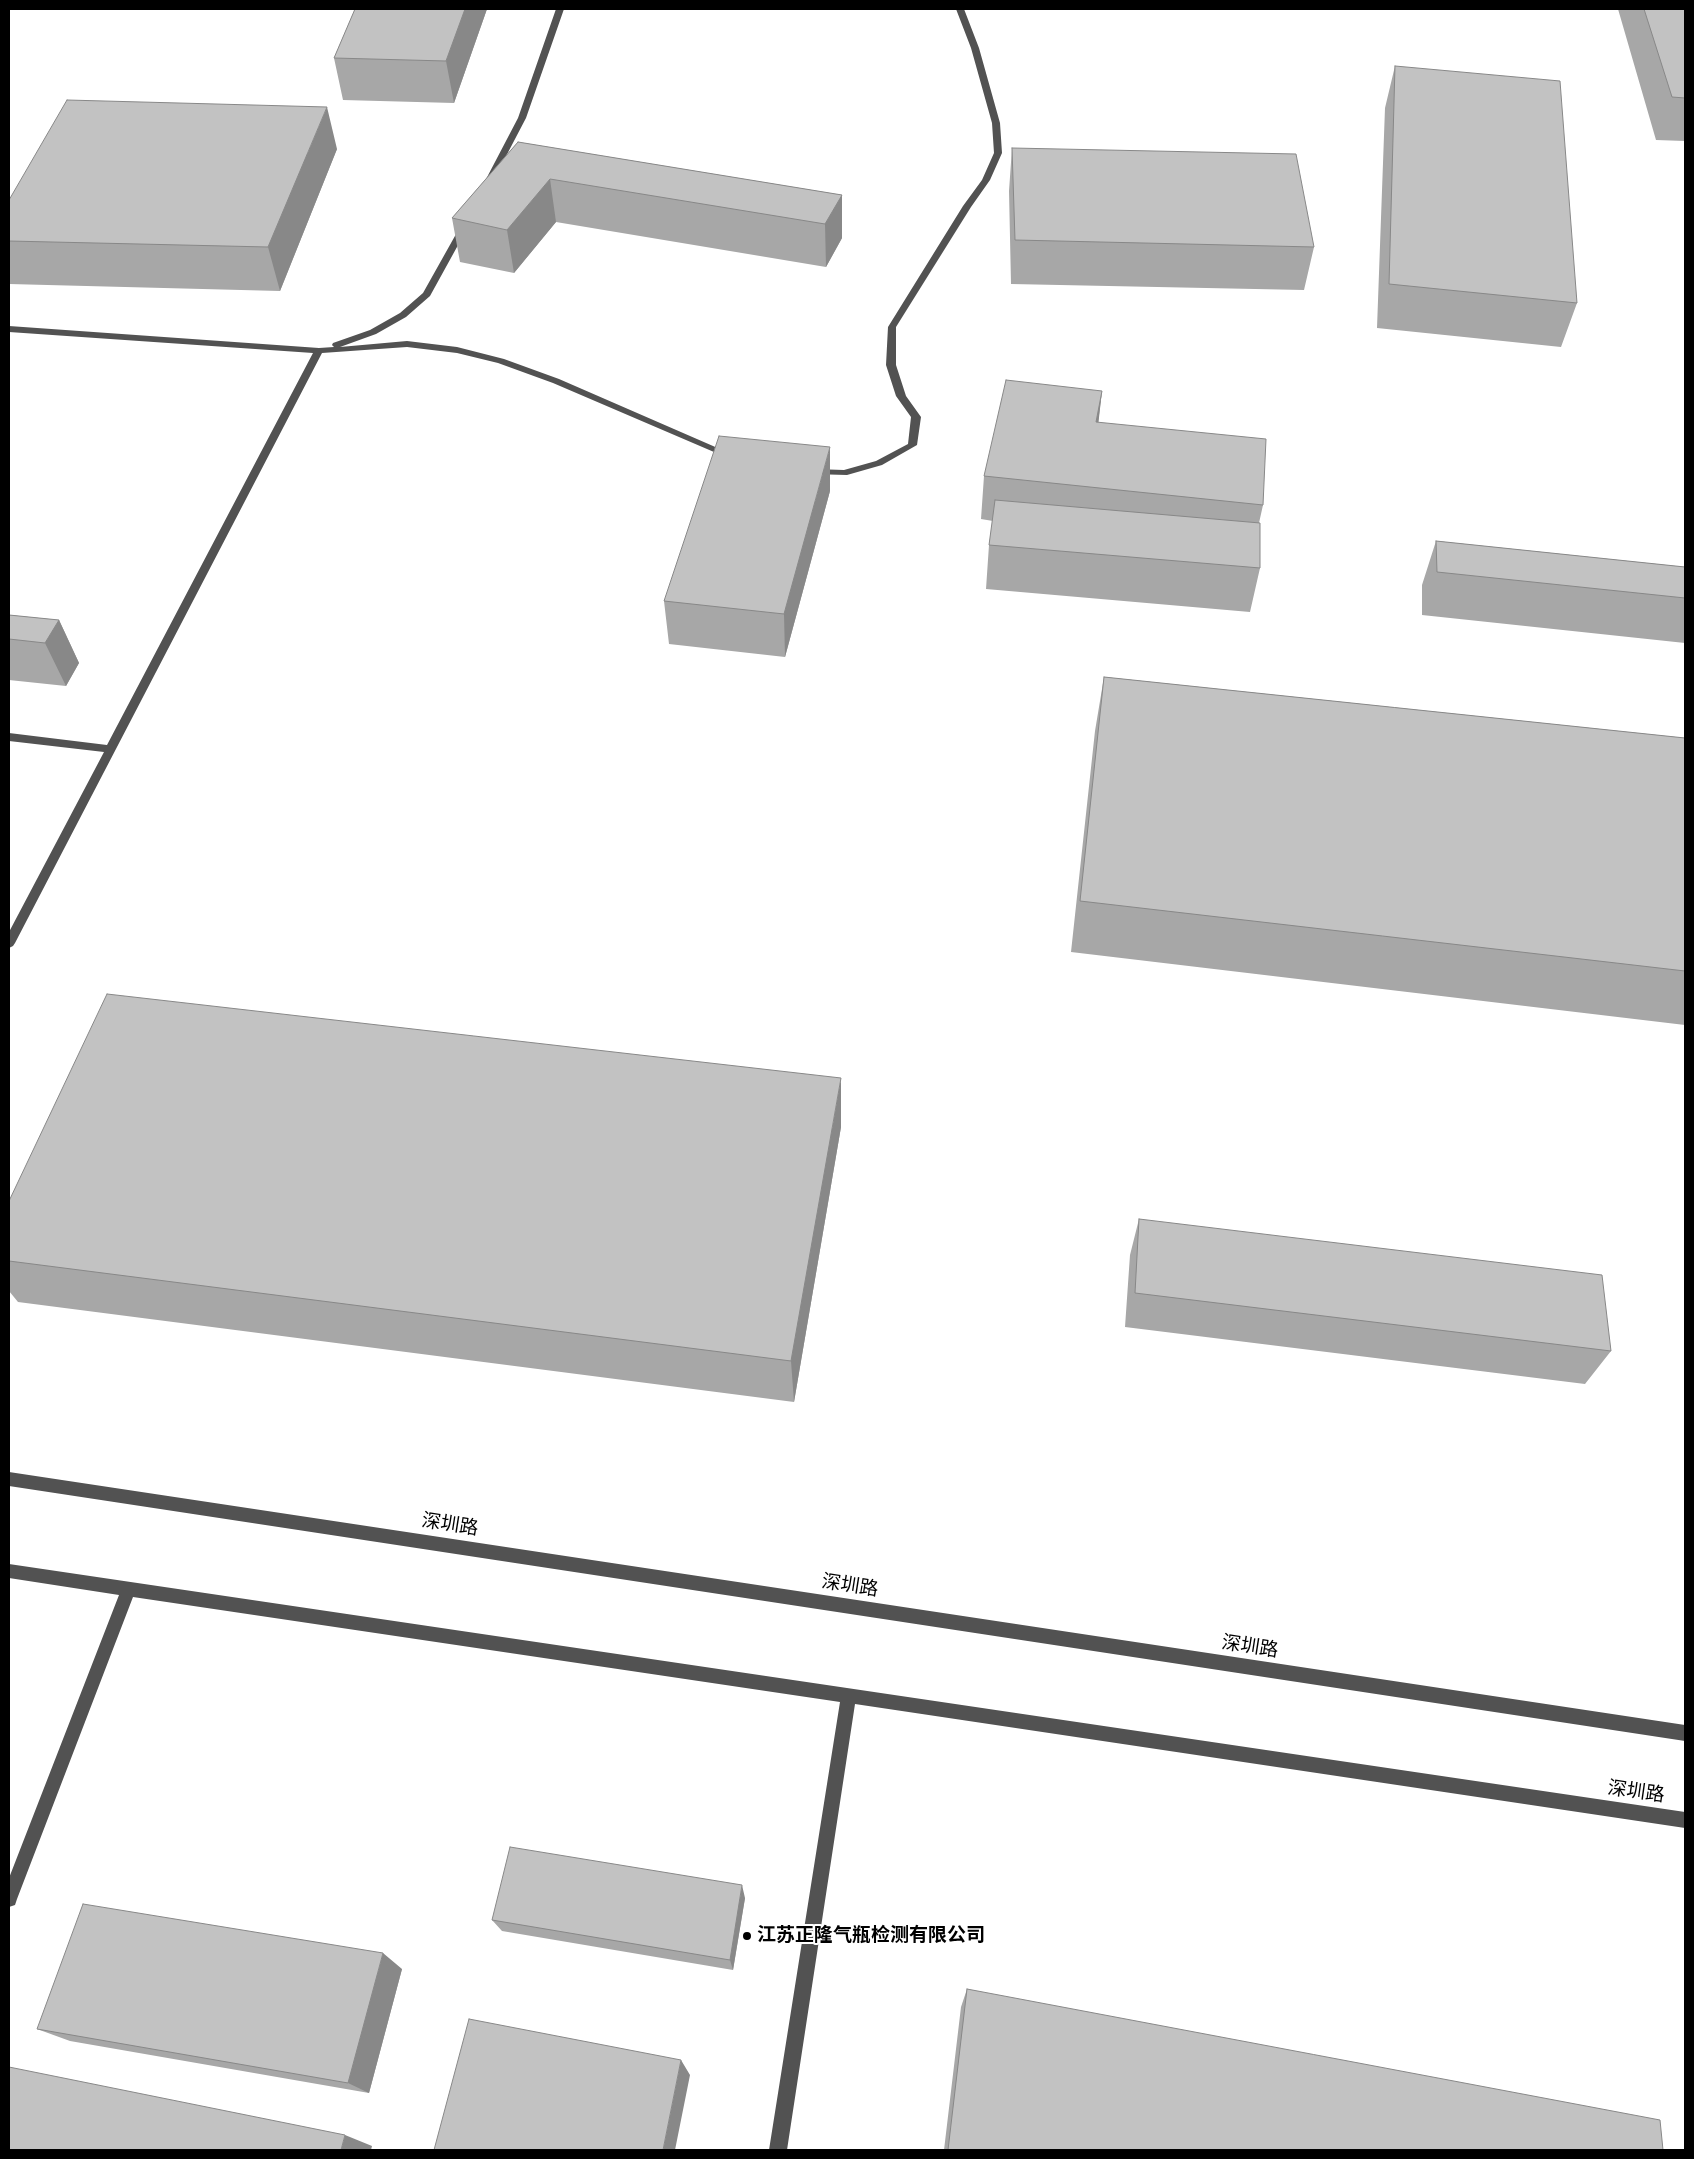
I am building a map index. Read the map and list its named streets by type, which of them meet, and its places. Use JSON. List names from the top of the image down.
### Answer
{
  "streets": {
    "street": ["深圳路"]
  },
  "places": ["江苏正隆气瓶检测有限公司"]
}
